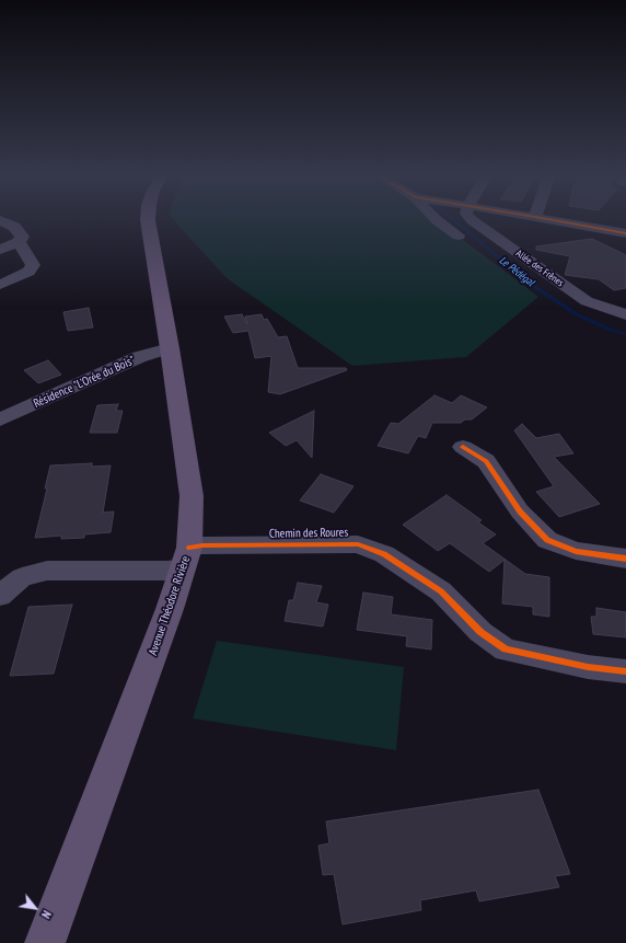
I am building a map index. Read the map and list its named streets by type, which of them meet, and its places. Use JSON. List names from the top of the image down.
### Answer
{
  "streets": {
    "main road": ["Avenue Théodore Rivière"],
    "street": ["Allée des Frênes", "Résidence \"L'Orée du Bois\"", "Chemin des Roures"]
  },
  "crossings": [
    ["Résidence \"L'Orée du Bois\"", "Avenue Théodore Rivière"],
    ["Chemin des Roures", "Avenue Théodore Rivière"]
  ],
  "water": ["Le Pédégal"],
  "north": "bottom right"
}
